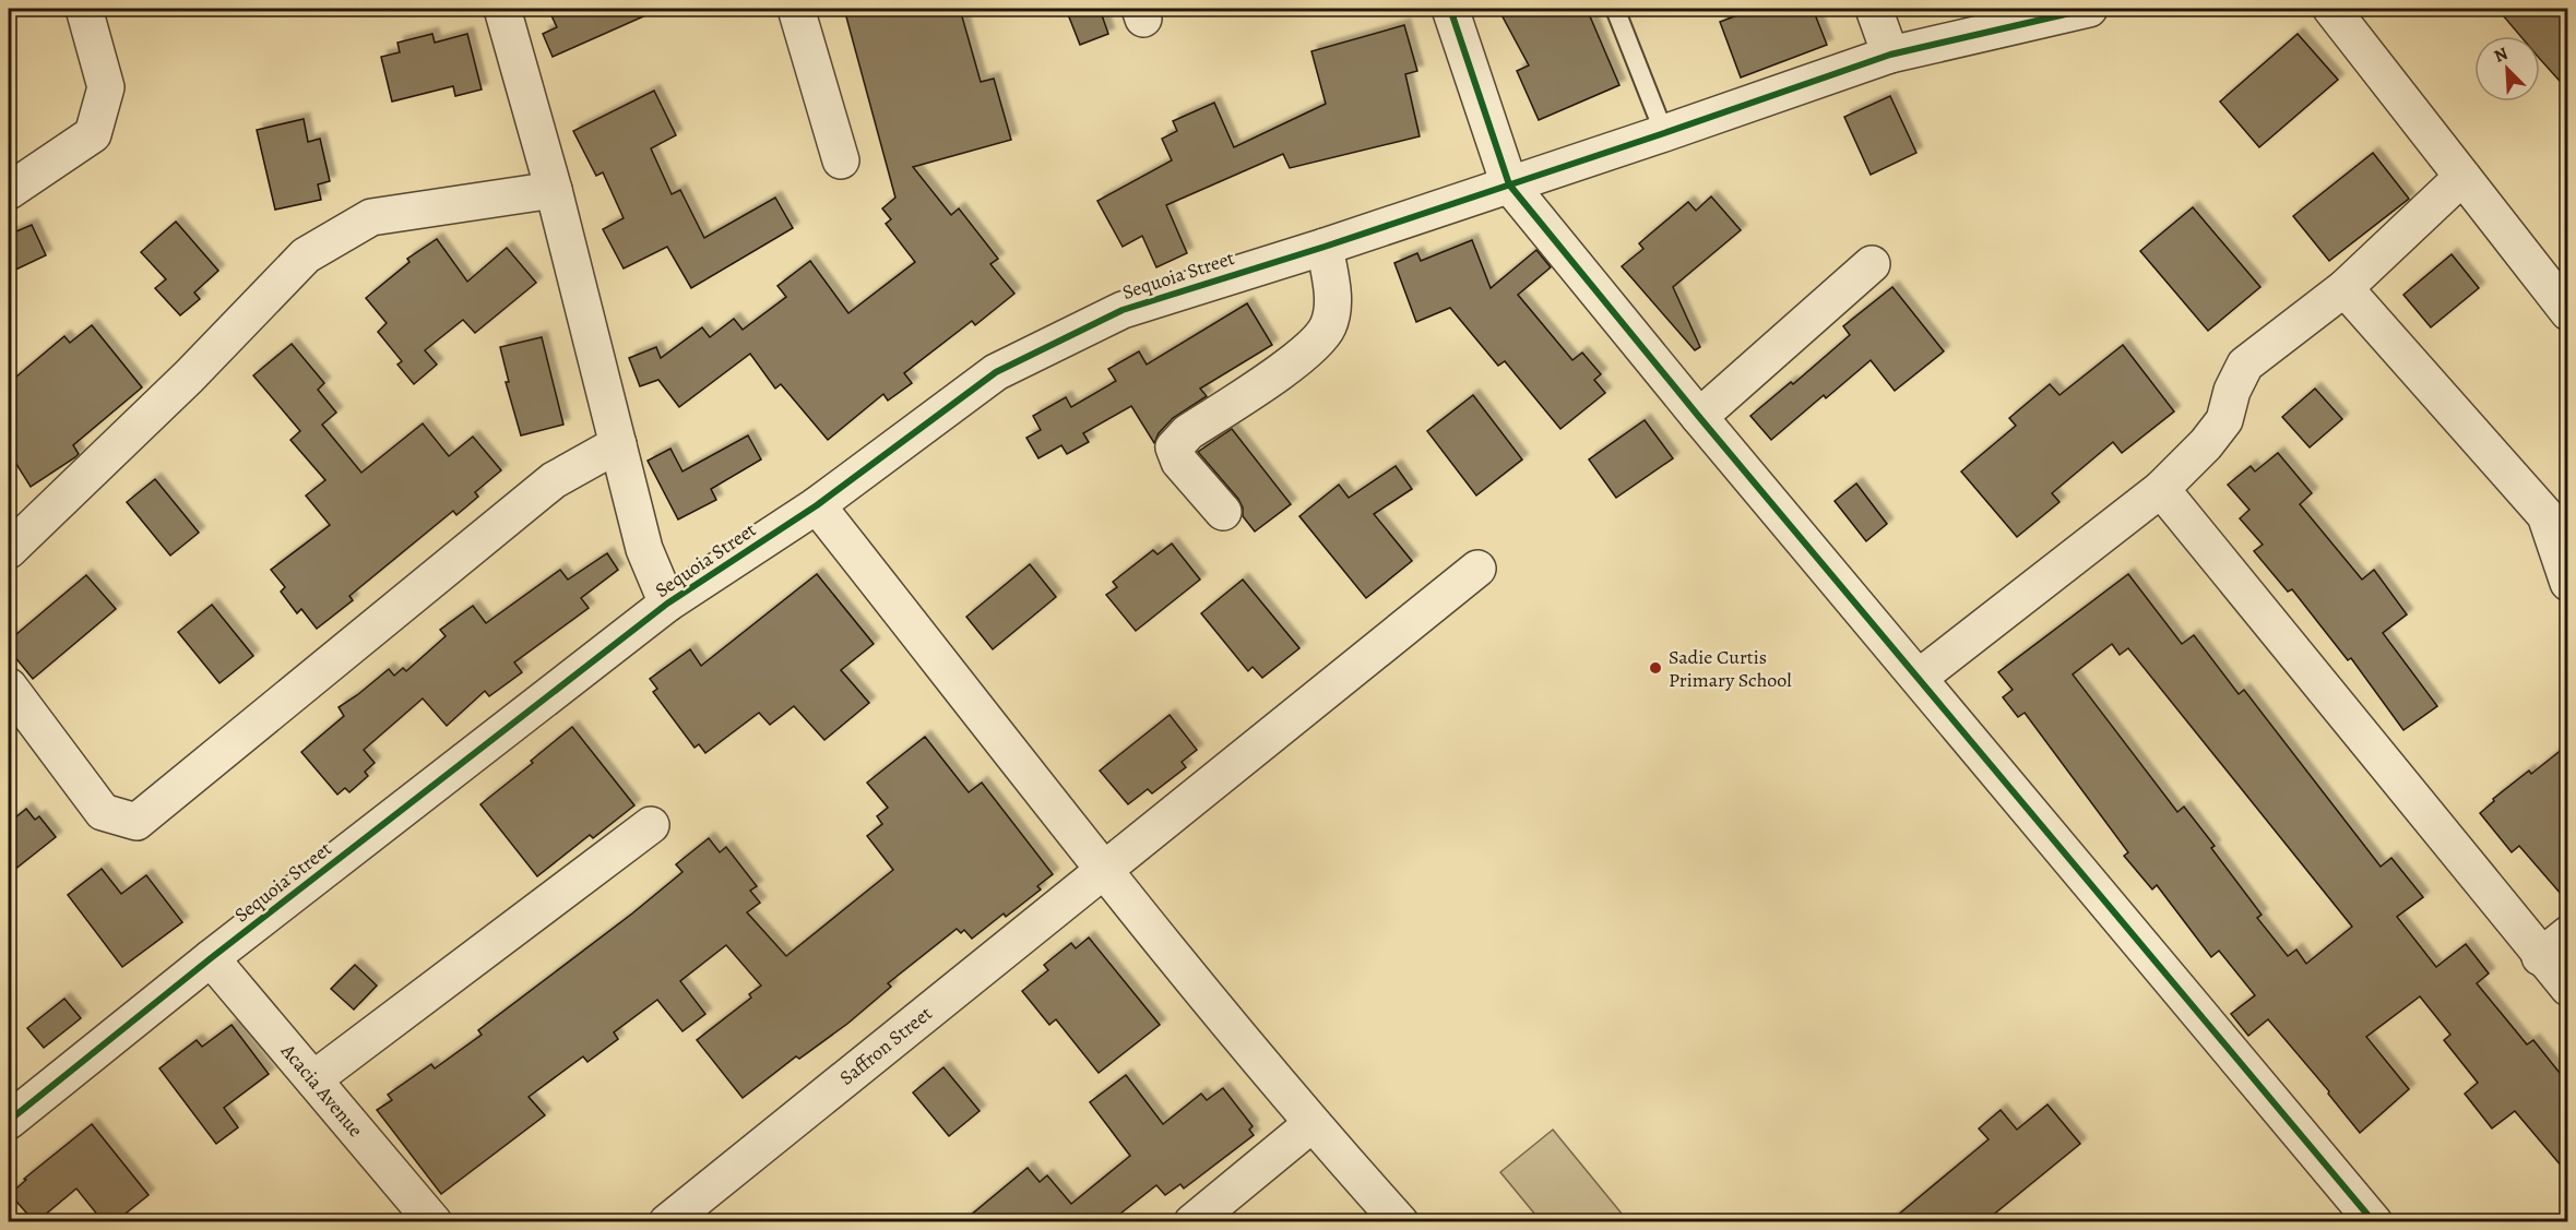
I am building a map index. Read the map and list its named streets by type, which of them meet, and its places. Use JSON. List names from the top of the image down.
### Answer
{
  "streets": {
    "street": ["Sequoia Street", "Saffron Street", "Acacia Avenue"]
  },
  "crossings": [
    ["Sequoia Street", "Acacia Avenue"]
  ],
  "places": ["Sadie Curtis Primary School"],
  "north": "top left"
}
